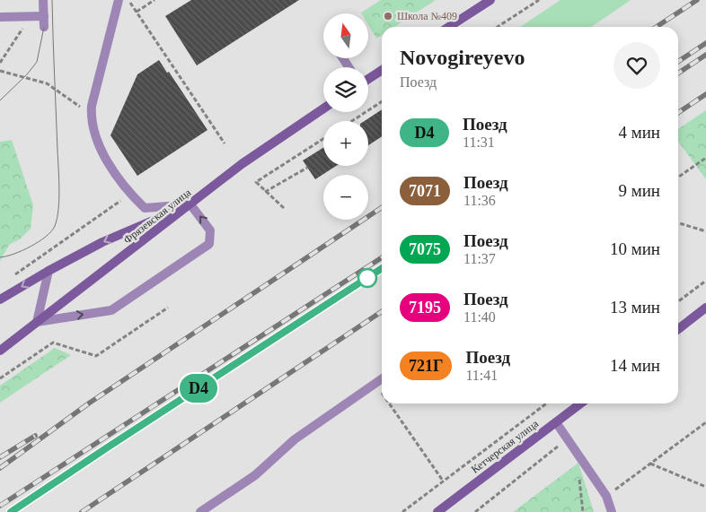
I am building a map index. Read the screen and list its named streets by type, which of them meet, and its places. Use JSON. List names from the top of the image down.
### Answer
{
  "streets": {
    "main road": ["Фрязевская улица", "Кетчерская улица"]
  },
  "places": ["Школа №409"],
  "north": "top",
  "page": {
    "on_map": "D4",
    "map_buttons": ["+", "−"],
    "heading": ["Novogireyevo", "Поезд"],
    "list": [
      {
        "mark": "D4",
        "name": "Поезд",
        "note": "11:31",
        "value": "4 мин"
      },
      {
        "mark": "7071",
        "name": "Поезд",
        "note": "11:36",
        "value": "9 мин"
      },
      {
        "mark": "7075",
        "name": "Поезд",
        "note": "11:37",
        "value": "10 мин"
      },
      {
        "mark": "7195",
        "name": "Поезд",
        "note": "11:40",
        "value": "13 мин"
      },
      {
        "mark": "721Г",
        "name": "Поезд",
        "note": "11:41",
        "value": "14 мин"
      }
    ]
  }
}
